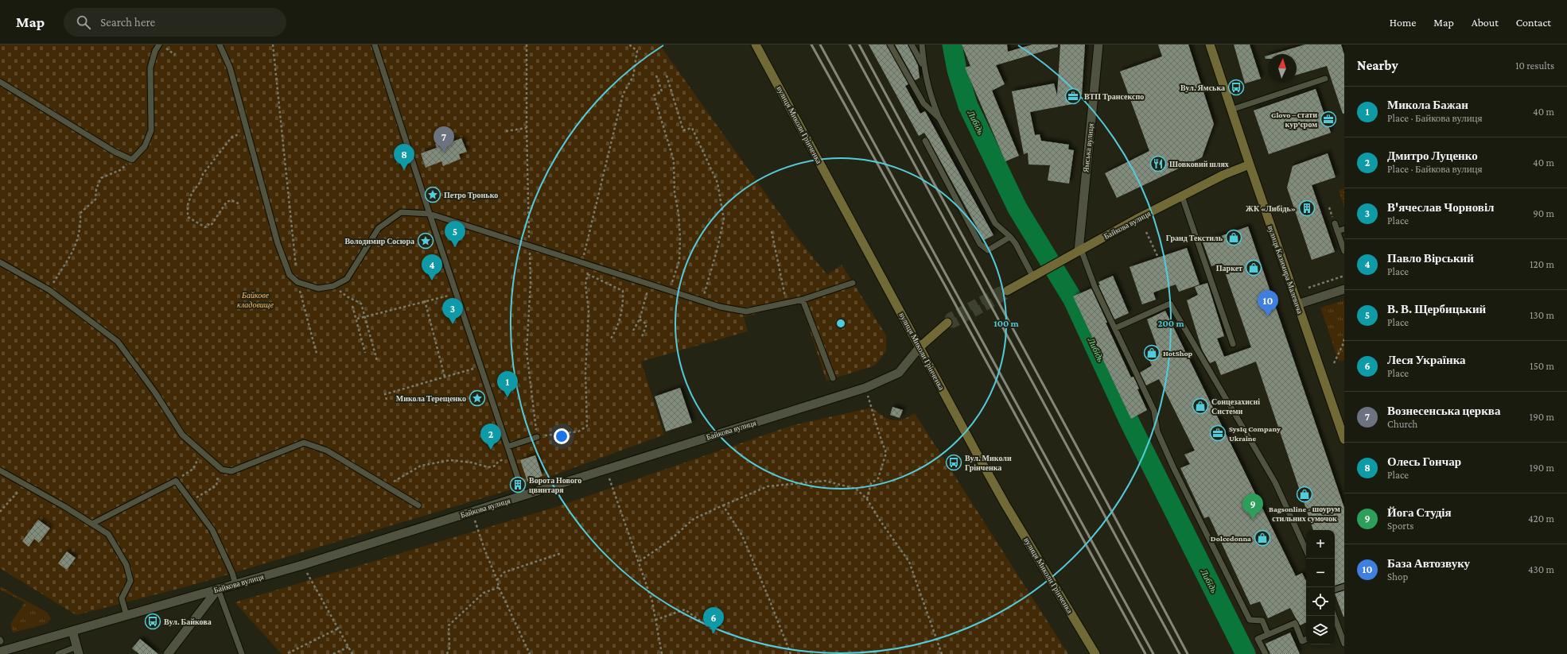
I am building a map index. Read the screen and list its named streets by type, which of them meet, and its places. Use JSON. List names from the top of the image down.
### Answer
{
  "streets": {
    "main road": ["вулиця Миколи Грінченка", "Байкова вулиця", "вулиця Казимира Малевича"],
    "street": ["Ямська вулиця"]
  },
  "crossings": [
    ["вулиця Миколи Грінченка", "Байкова вулиця"],
    ["Ямська вулиця", "Байкова вулиця"],
    ["Байкова вулиця", "вулиця Казимира Малевича"]
  ],
  "water": ["Либідь"],
  "parks": ["Байкове кладовище"],
  "places": {
    "bus stop": ["Вул. Ямська", "Вул. Миколи Грінченка", "Вул. Байкова"],
    "office": ["ВТП Трансекспо", "Glovo – стати кур'єром", "SysIq Company Ukraine"],
    "restaurant": ["Шовковий шлях"],
    "place": ["Петро Тронько", "Володимир Сосюра", "Микола Терещенко"],
    "building": ["ЖК «Либідь»", "Ворота Нового цвинтаря"],
    "shop": [
      "Гранд Текстиль",
      "Паркет",
      "HotShop",
      "Сонцезахисні Системи",
      "Bagsonline - шоурум стильних сумочок",
      "Dolcedonna"
    ]
  },
  "north": "top",
  "page": {
    "header": "Map",
    "search": "Search here",
    "nav": [
      "Home",
      "Map",
      "About",
      "Contact"
    ],
    "heading": ["Nearby", "10 results"],
    "list": [
      {
        "mark": "1",
        "name": "Микола Бажан",
        "note": "Place · Байкова вулиця",
        "value": "40 m"
      },
      {
        "mark": "2",
        "name": "Дмитро Луценко",
        "note": "Place · Байкова вулиця",
        "value": "40 m"
      },
      {
        "mark": "3",
        "name": "В'ячеслав Чорновіл",
        "note": "Place",
        "value": "90 m"
      },
      {
        "mark": "4",
        "name": "Павло Вірський",
        "note": "Place",
        "value": "120 m"
      },
      {
        "mark": "5",
        "name": "В. В. Щербицький",
        "note": "Place",
        "value": "130 m"
      },
      {
        "mark": "6",
        "name": "Леся Українка",
        "note": "Place",
        "value": "150 m"
      },
      {
        "mark": "7",
        "name": "Вознесенська церква",
        "note": "Church",
        "value": "190 m"
      },
      {
        "mark": "8",
        "name": "Олесь Гончар",
        "note": "Place",
        "value": "190 m"
      },
      {
        "mark": "9",
        "name": "Йога Студія",
        "note": "Sports",
        "value": "420 m"
      },
      {
        "mark": "10",
        "name": "База Автозвуку",
        "note": "Shop",
        "value": "430 m"
      }
    ],
    "pins": [
      "7",
      "8",
      "5",
      "4",
      "10",
      "3",
      "1",
      "2",
      "9",
      "6"
    ],
    "map_buttons": ["+", "−"]
  },
  "rings": ["100 m", "200 m"]
}
